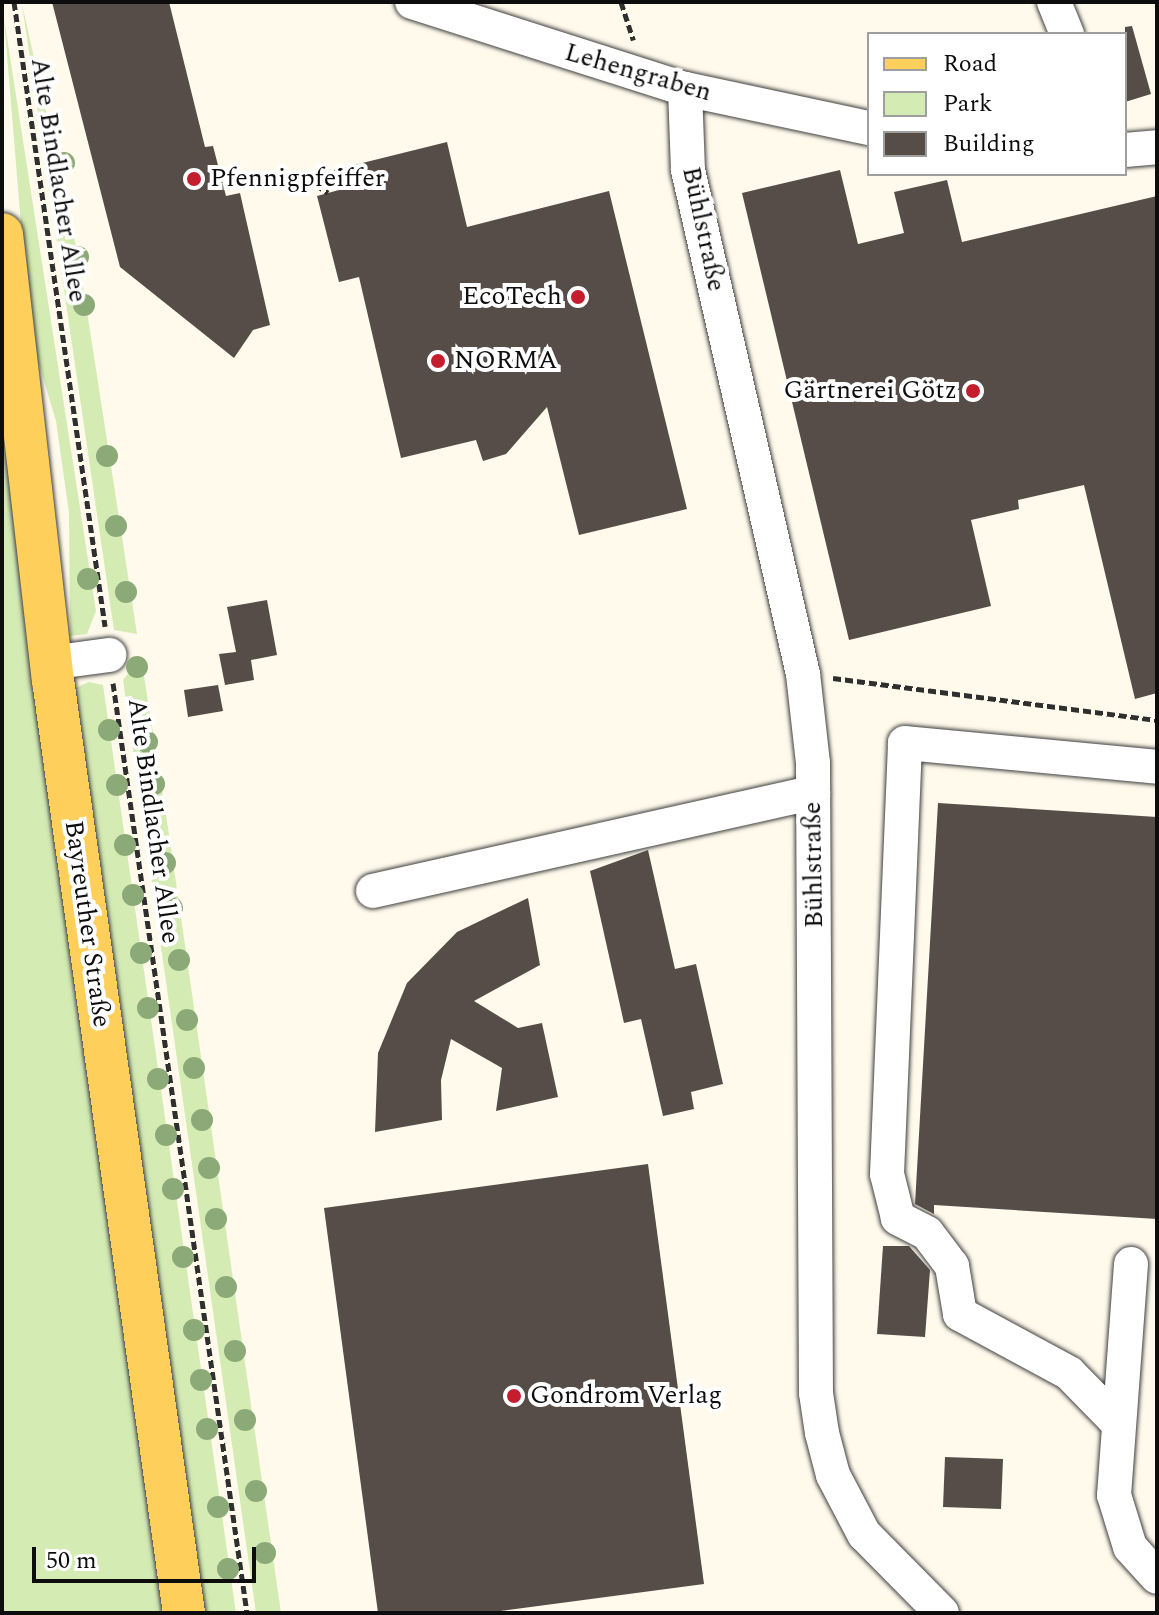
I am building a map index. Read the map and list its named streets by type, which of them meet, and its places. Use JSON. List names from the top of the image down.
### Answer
{
  "streets": {
    "main road": ["Bayreuther Straße"],
    "street": ["Lehengraben", "Bühlstraße"],
    "path": ["Alte Bindlacher Allee"]
  },
  "crossings": [
    ["Lehengraben", "Bühlstraße"]
  ],
  "places": [
    "Pfennigpfeiffer",
    "EcoTech",
    "NORMA",
    "Gärtnerei Götz",
    "Gondrom Verlag"
  ],
  "legend": ["Road", "Park", "Building"],
  "scale_bar": "50 m"
}
